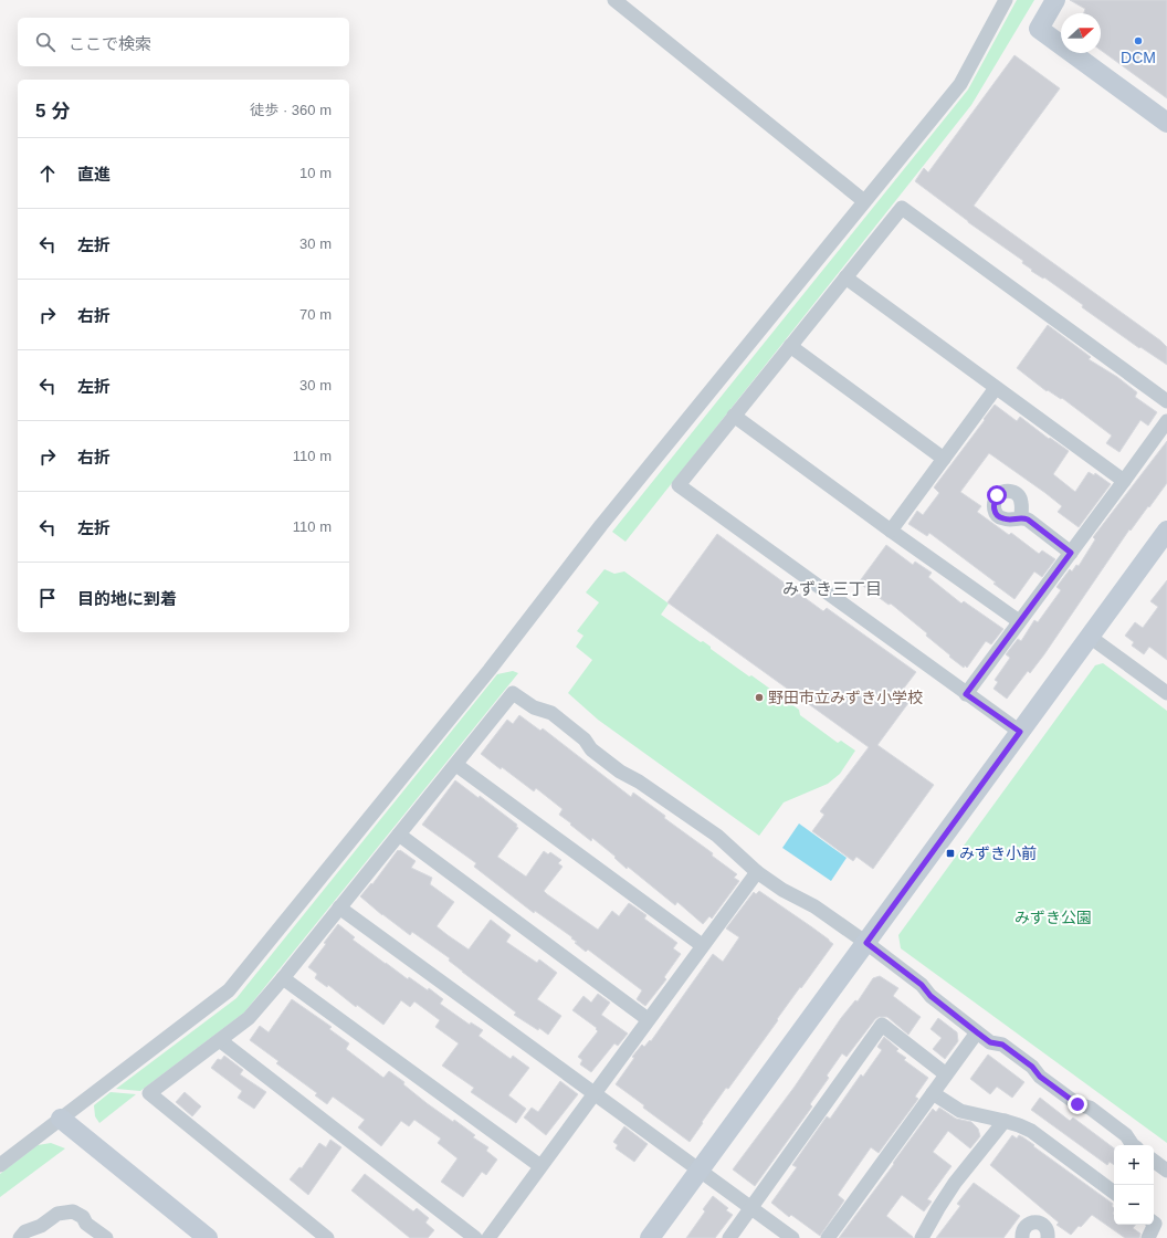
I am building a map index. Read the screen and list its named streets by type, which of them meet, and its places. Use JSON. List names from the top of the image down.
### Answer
{
  "districts": ["みずき三丁目"],
  "parks": ["みずき公園"],
  "places": {
    "other": ["DCM", "野田市立みずき小学校"],
    "transit": ["みずき小前"]
  },
  "north": "right",
  "page": {
    "search": "ここで検索",
    "heading": ["5 分", "徒歩 · 360 m"],
    "list": [
      ["直進", "10 m"],
      ["左折", "30 m"],
      ["右折", "70 m"],
      ["左折", "30 m"],
      ["右折", "110 m"],
      ["左折", "110 m"],
      "目的地に到着"
    ],
    "map_buttons": ["+", "−"]
  }
}
